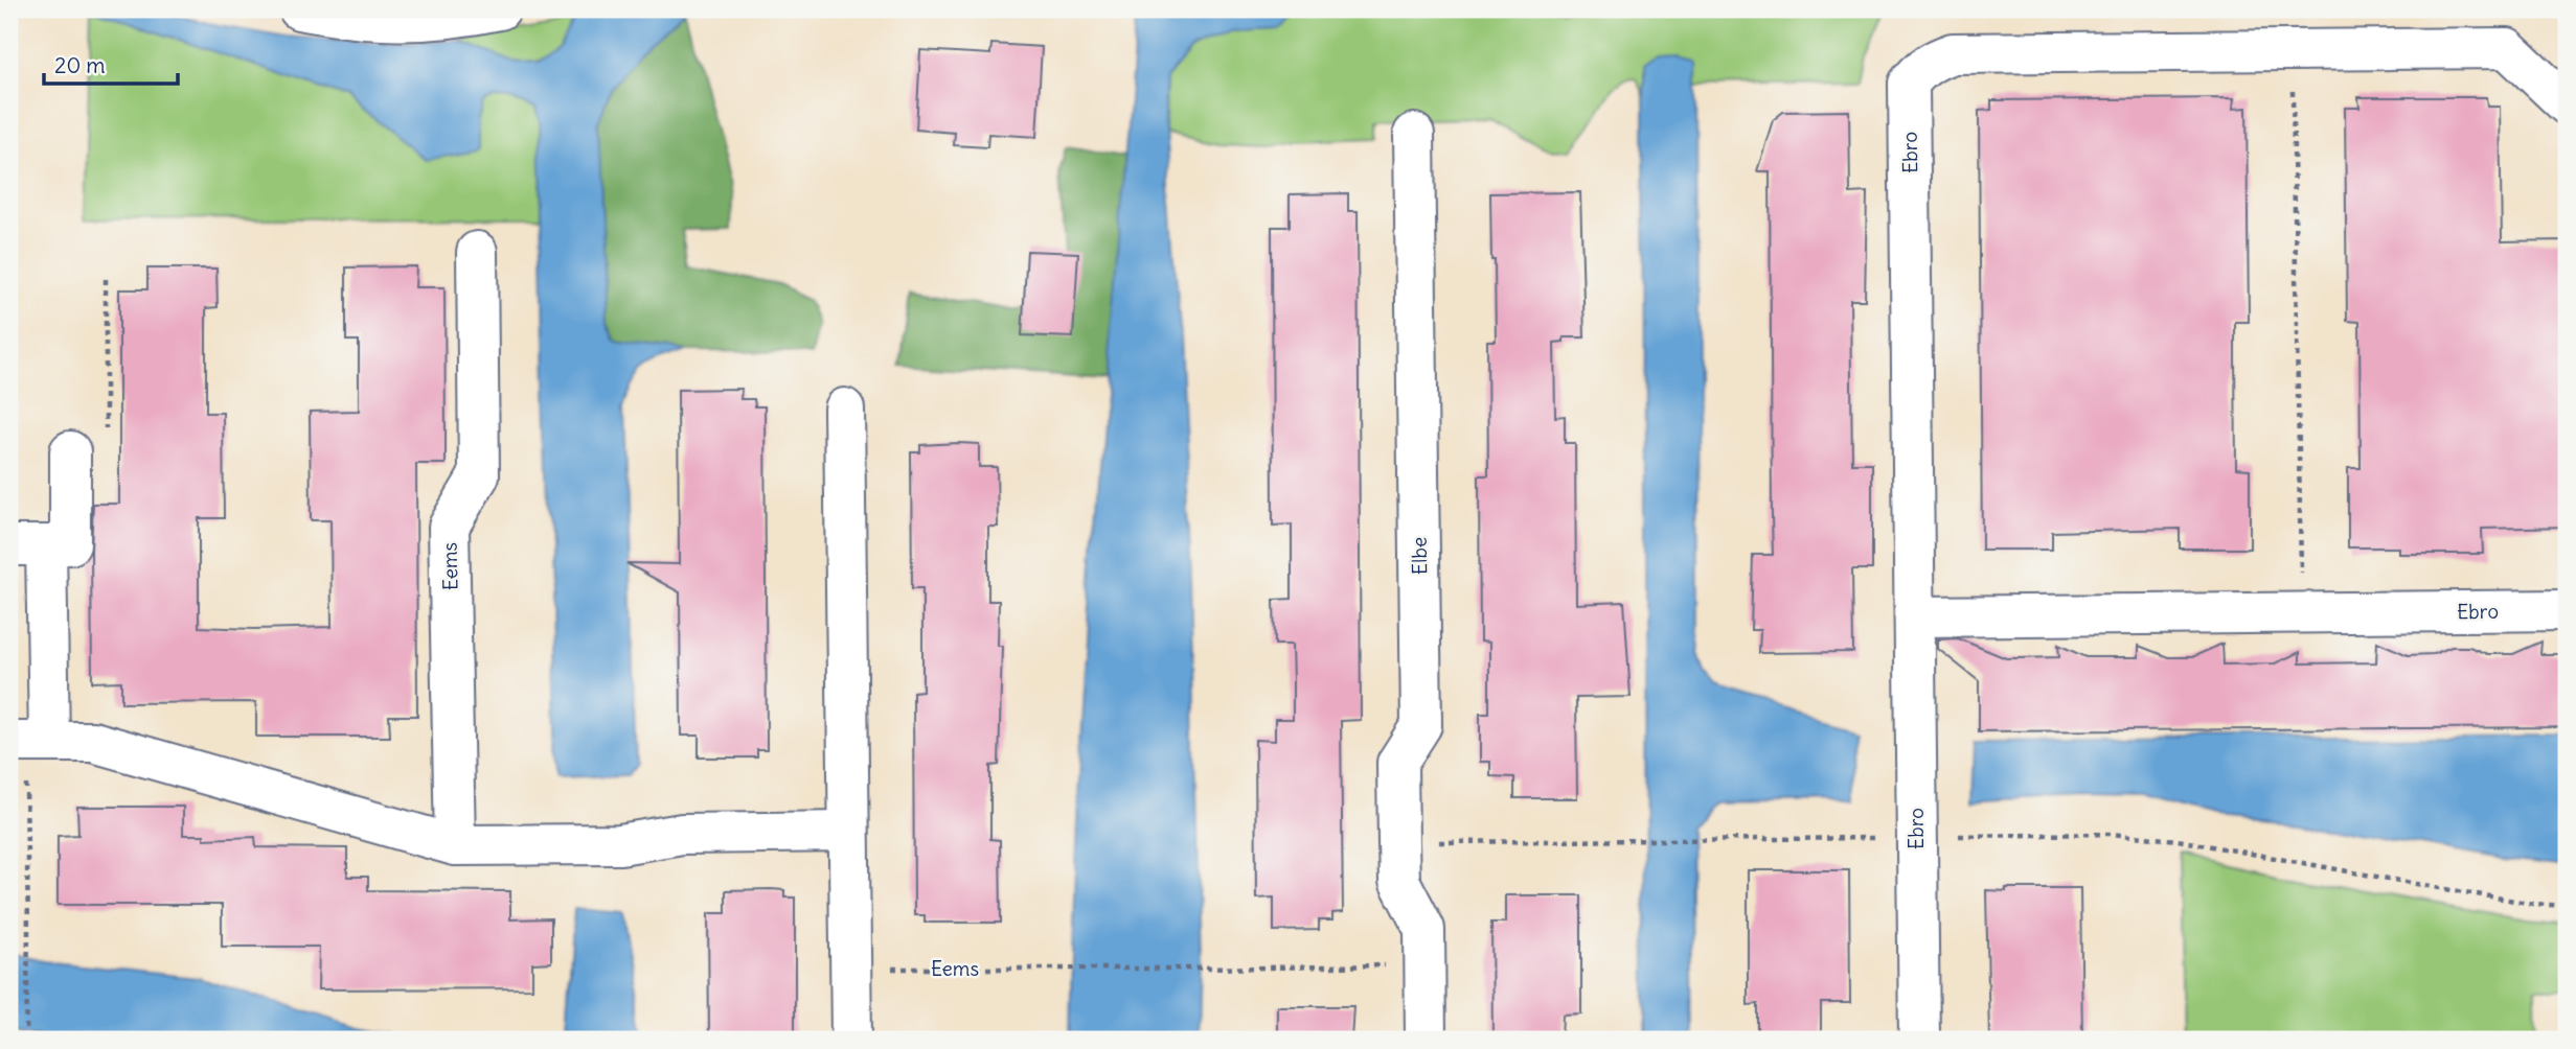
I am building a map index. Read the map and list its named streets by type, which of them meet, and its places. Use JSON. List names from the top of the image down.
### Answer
{
  "streets": {
    "street": ["Ebro", "Elbe", "Eems"]
  },
  "crossings": [
    ["Elbe", "Eems"]
  ],
  "scale_bar": "20 m"
}
